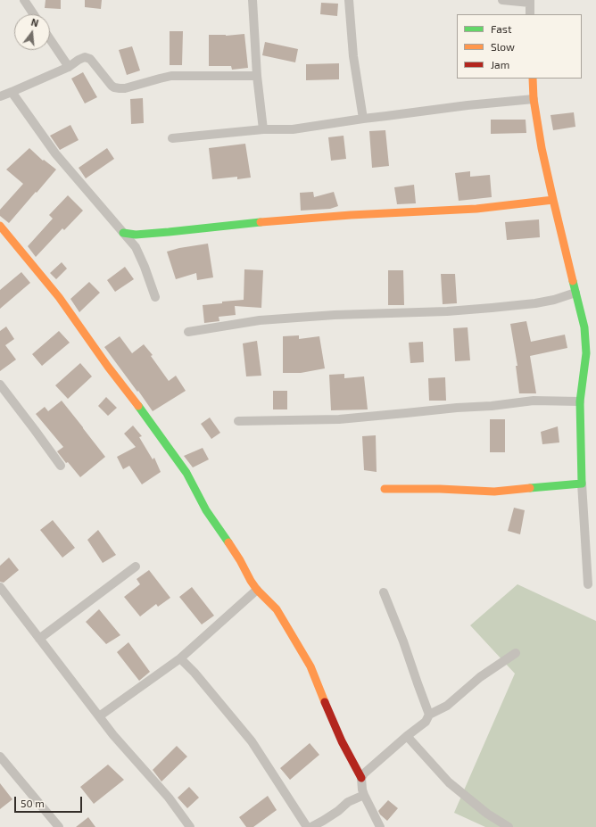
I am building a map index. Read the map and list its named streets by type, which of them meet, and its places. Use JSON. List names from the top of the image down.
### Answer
{
  "legend": ["Fast", "Slow", "Jam"],
  "scale_bar": "50 m",
  "north": "top"
}
